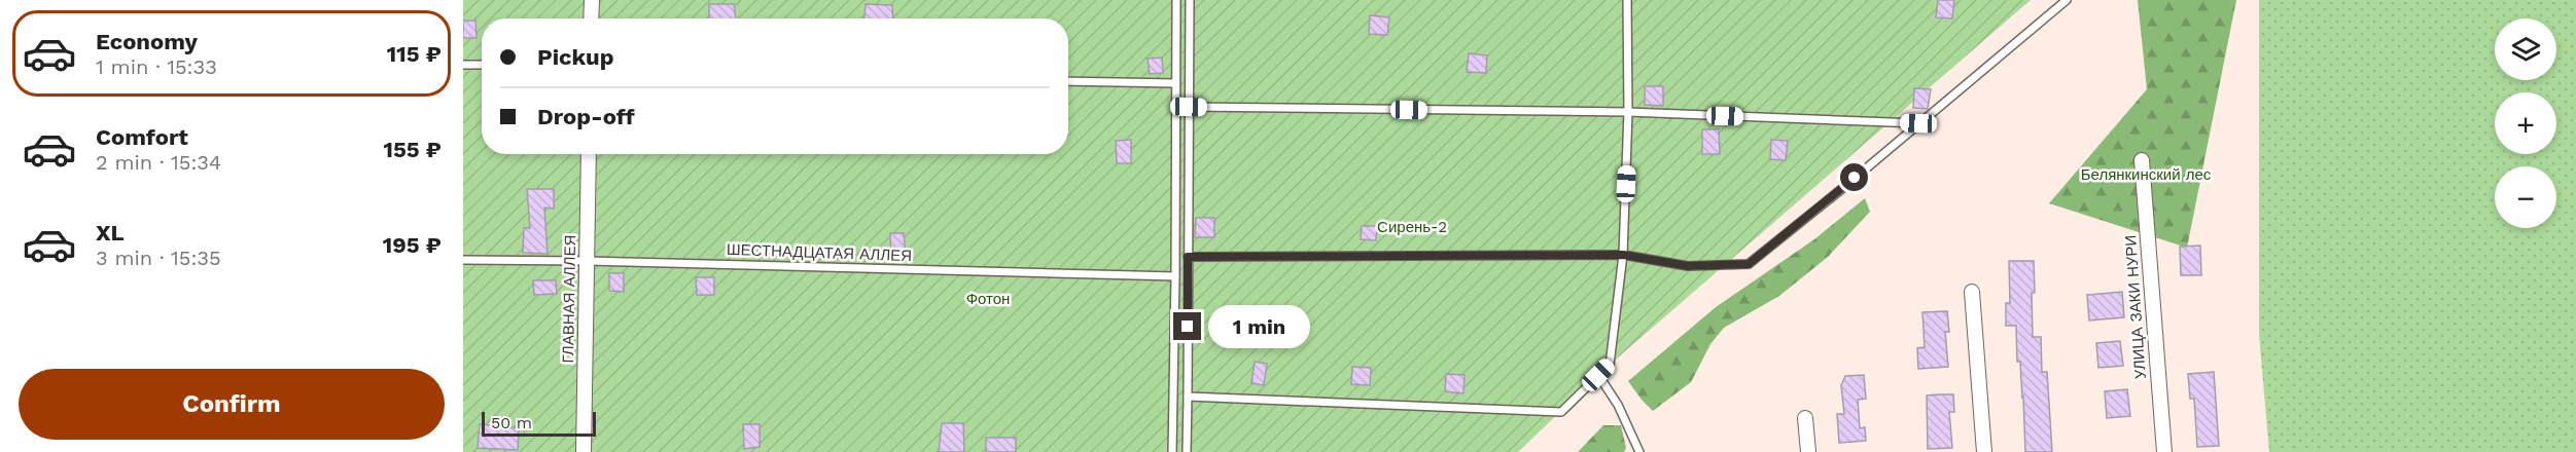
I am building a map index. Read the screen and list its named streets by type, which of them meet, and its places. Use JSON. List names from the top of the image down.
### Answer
{
  "streets": {
    "street": ["ГЛАВНАЯ АЛЛЕЯ", "УЛИЦА ЗАКИ НУРИ"],
    "lane": ["ШЕСТНАДЦАТАЯ АЛЛЕЯ"]
  },
  "crossings": [
    ["ШЕСТНАДЦАТАЯ АЛЛЕЯ", "ГЛАВНАЯ АЛЛЕЯ"]
  ],
  "parks": ["Белянкинский лес", "Сирень-2", "Фотон"],
  "scale_bar": "50 m",
  "page": {
    "list": [
      {
        "name": "Economy",
        "note": "1 min · 15:33",
        "value": "115 ₽"
      },
      {
        "name": "Comfort",
        "note": "2 min · 15:34",
        "value": "155 ₽"
      },
      {
        "name": "XL",
        "note": "3 min · 15:35",
        "value": "195 ₽"
      }
    ],
    "map_buttons": ["+", "−"],
    "banner": ["Pickup", "Drop-off"],
    "bubble": "1 min",
    "buttons": "Confirm",
    "scale": "50 m"
  }
}
